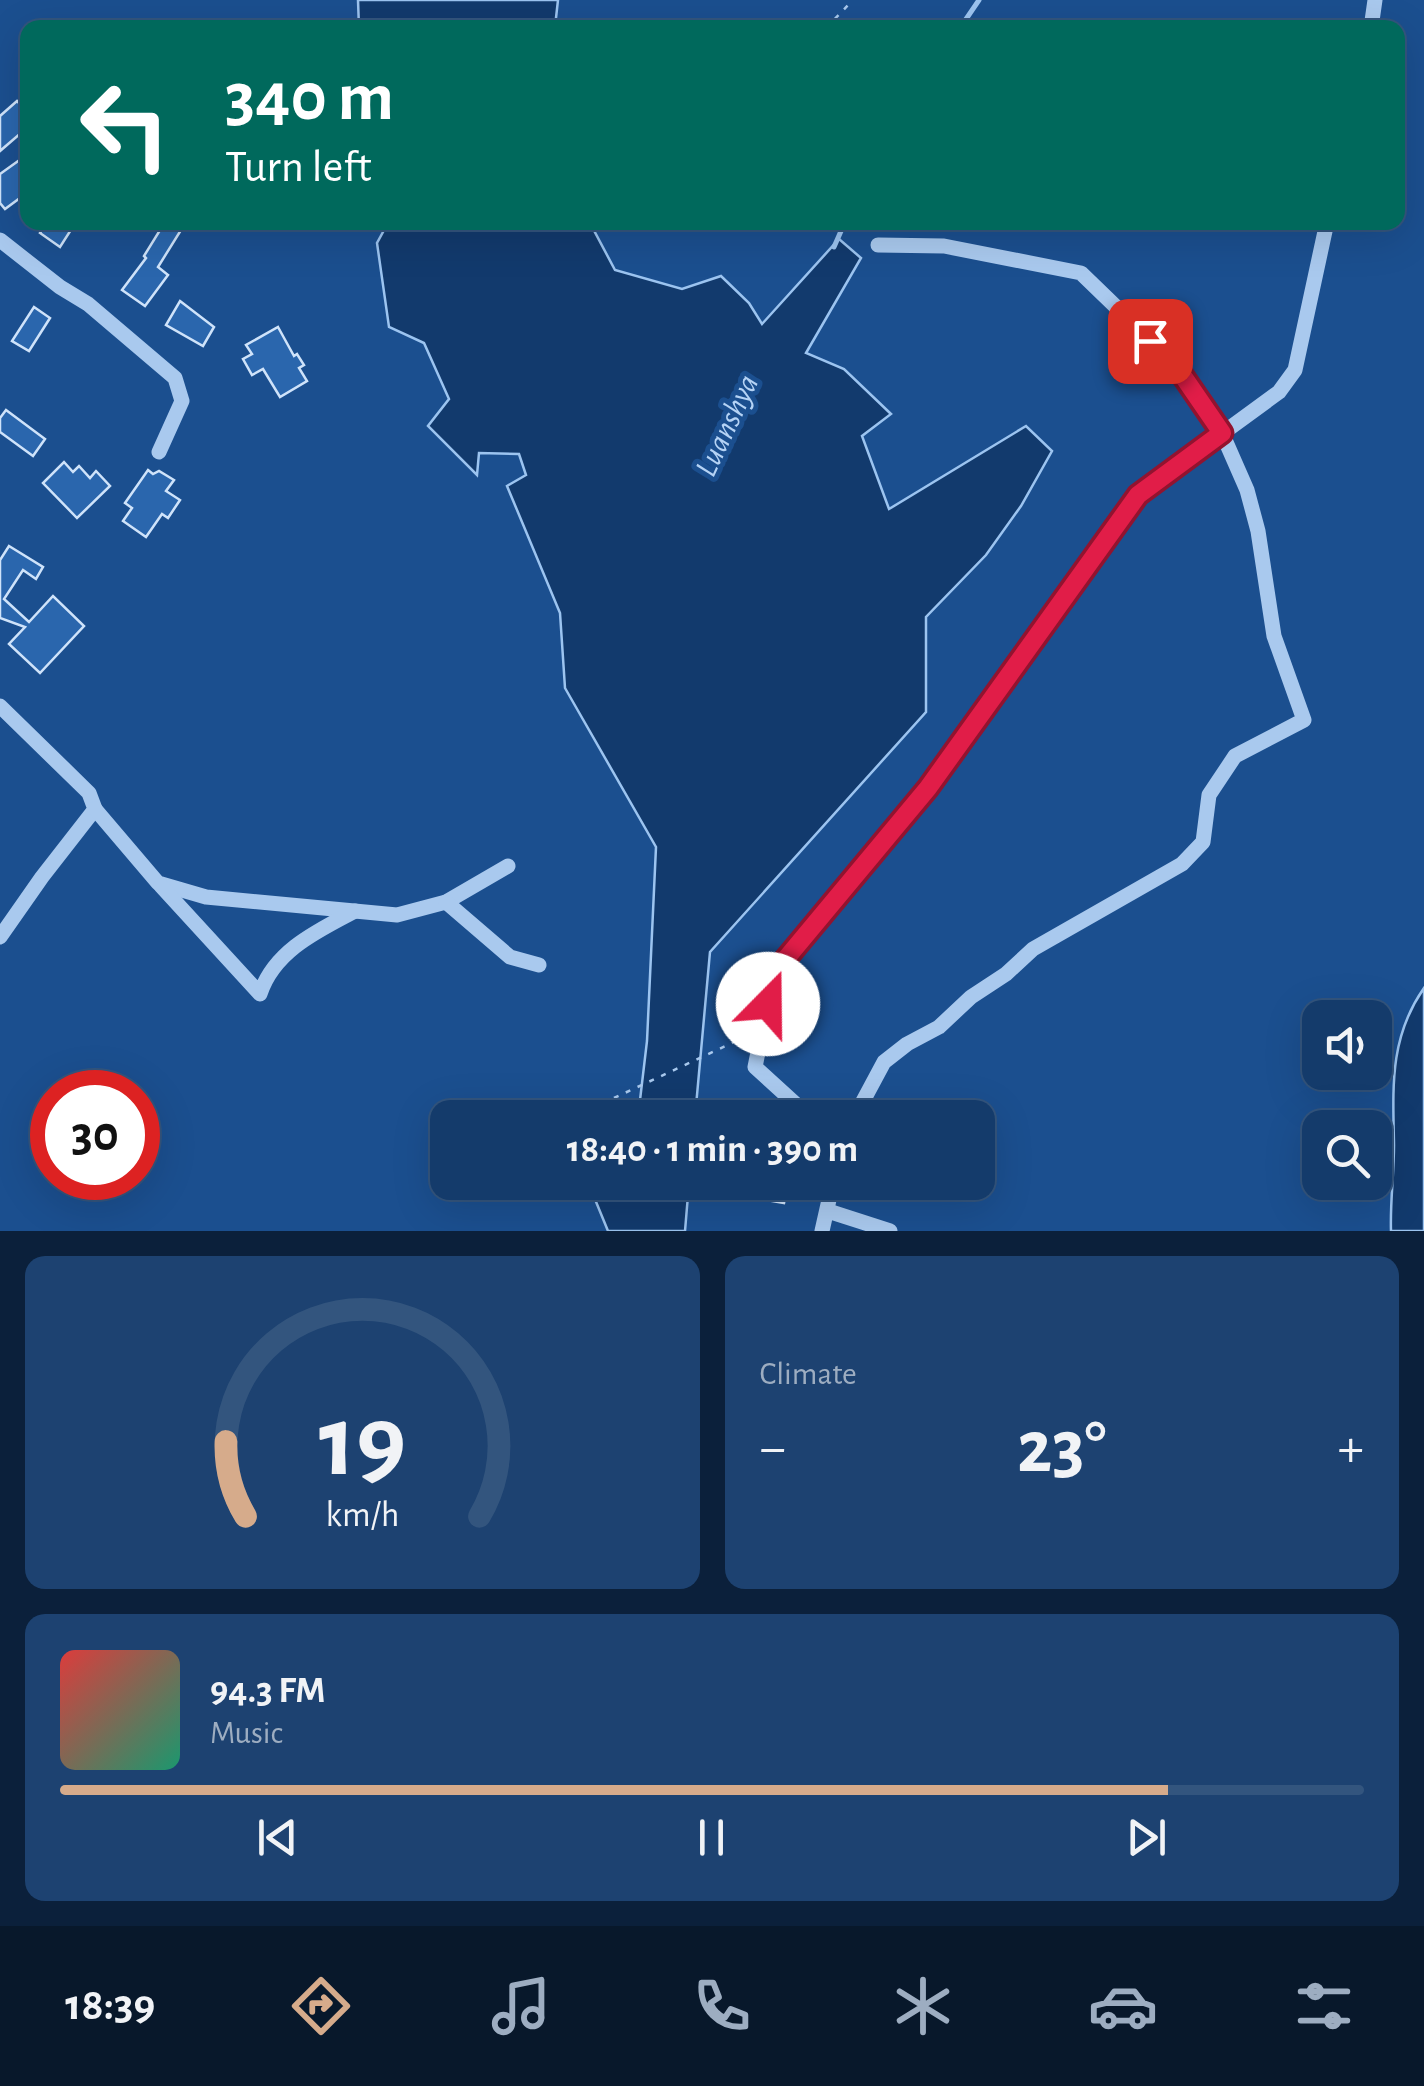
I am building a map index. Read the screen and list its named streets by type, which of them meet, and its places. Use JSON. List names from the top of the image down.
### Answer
{
  "water": ["Luanshya"],
  "page": {
    "turn": ["340 m", "Turn left"],
    "limit": "30",
    "trip": "18:40 · 1 min · 390 m",
    "tile": "Climate",
    "heat": ["−", "23°", "+"],
    "song": ["94.3 FM", "Music"],
    "tabs": "18:39",
    "gauge": ["19", "km/h"]
  }
}
